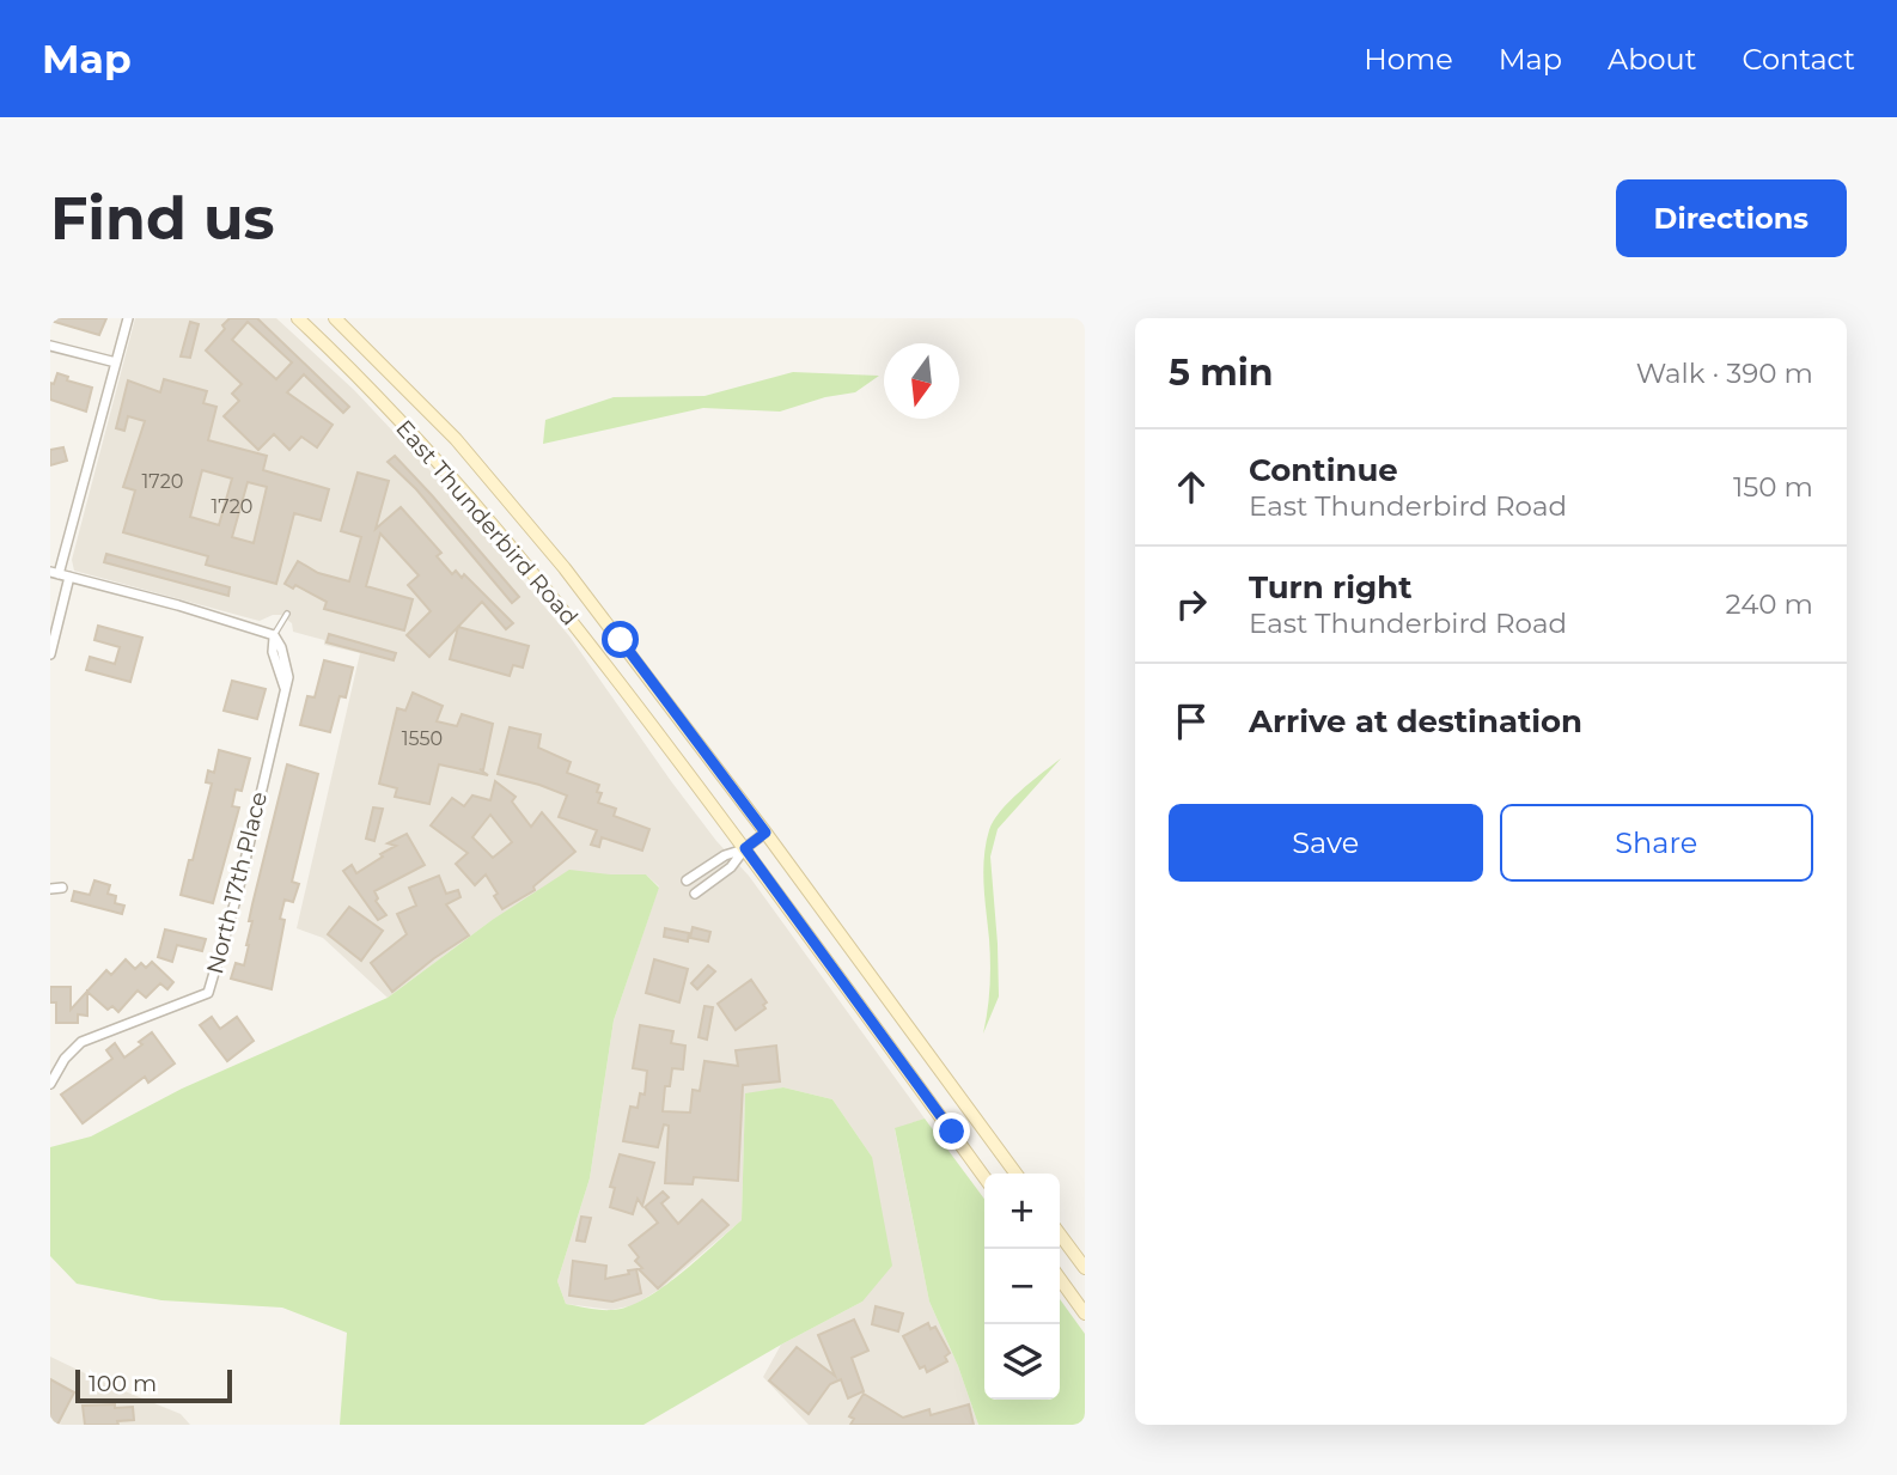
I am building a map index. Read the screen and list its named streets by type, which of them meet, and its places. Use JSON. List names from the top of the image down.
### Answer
{
  "streets": {
    "main road": ["East Thunderbird Road"],
    "street": ["North 17th Place"]
  },
  "house_numbers": ["1720", "1720", "1550"],
  "scale_bar": "100 m",
  "north": "bottom",
  "page": {
    "header": "Map",
    "nav": [
      "Home",
      "Map",
      "About",
      "Contact"
    ],
    "buttons": [
      "Directions",
      ["Save", "Share"]
    ],
    "title": "Find us",
    "heading": ["5 min", "Walk · 390 m"],
    "list": [
      ["Continue", "East Thunderbird Road", "150 m"],
      ["Turn right", "East Thunderbird Road", "240 m"],
      "Arrive at destination"
    ],
    "map_buttons": ["+", "−"],
    "scale": "100 m"
  }
}
